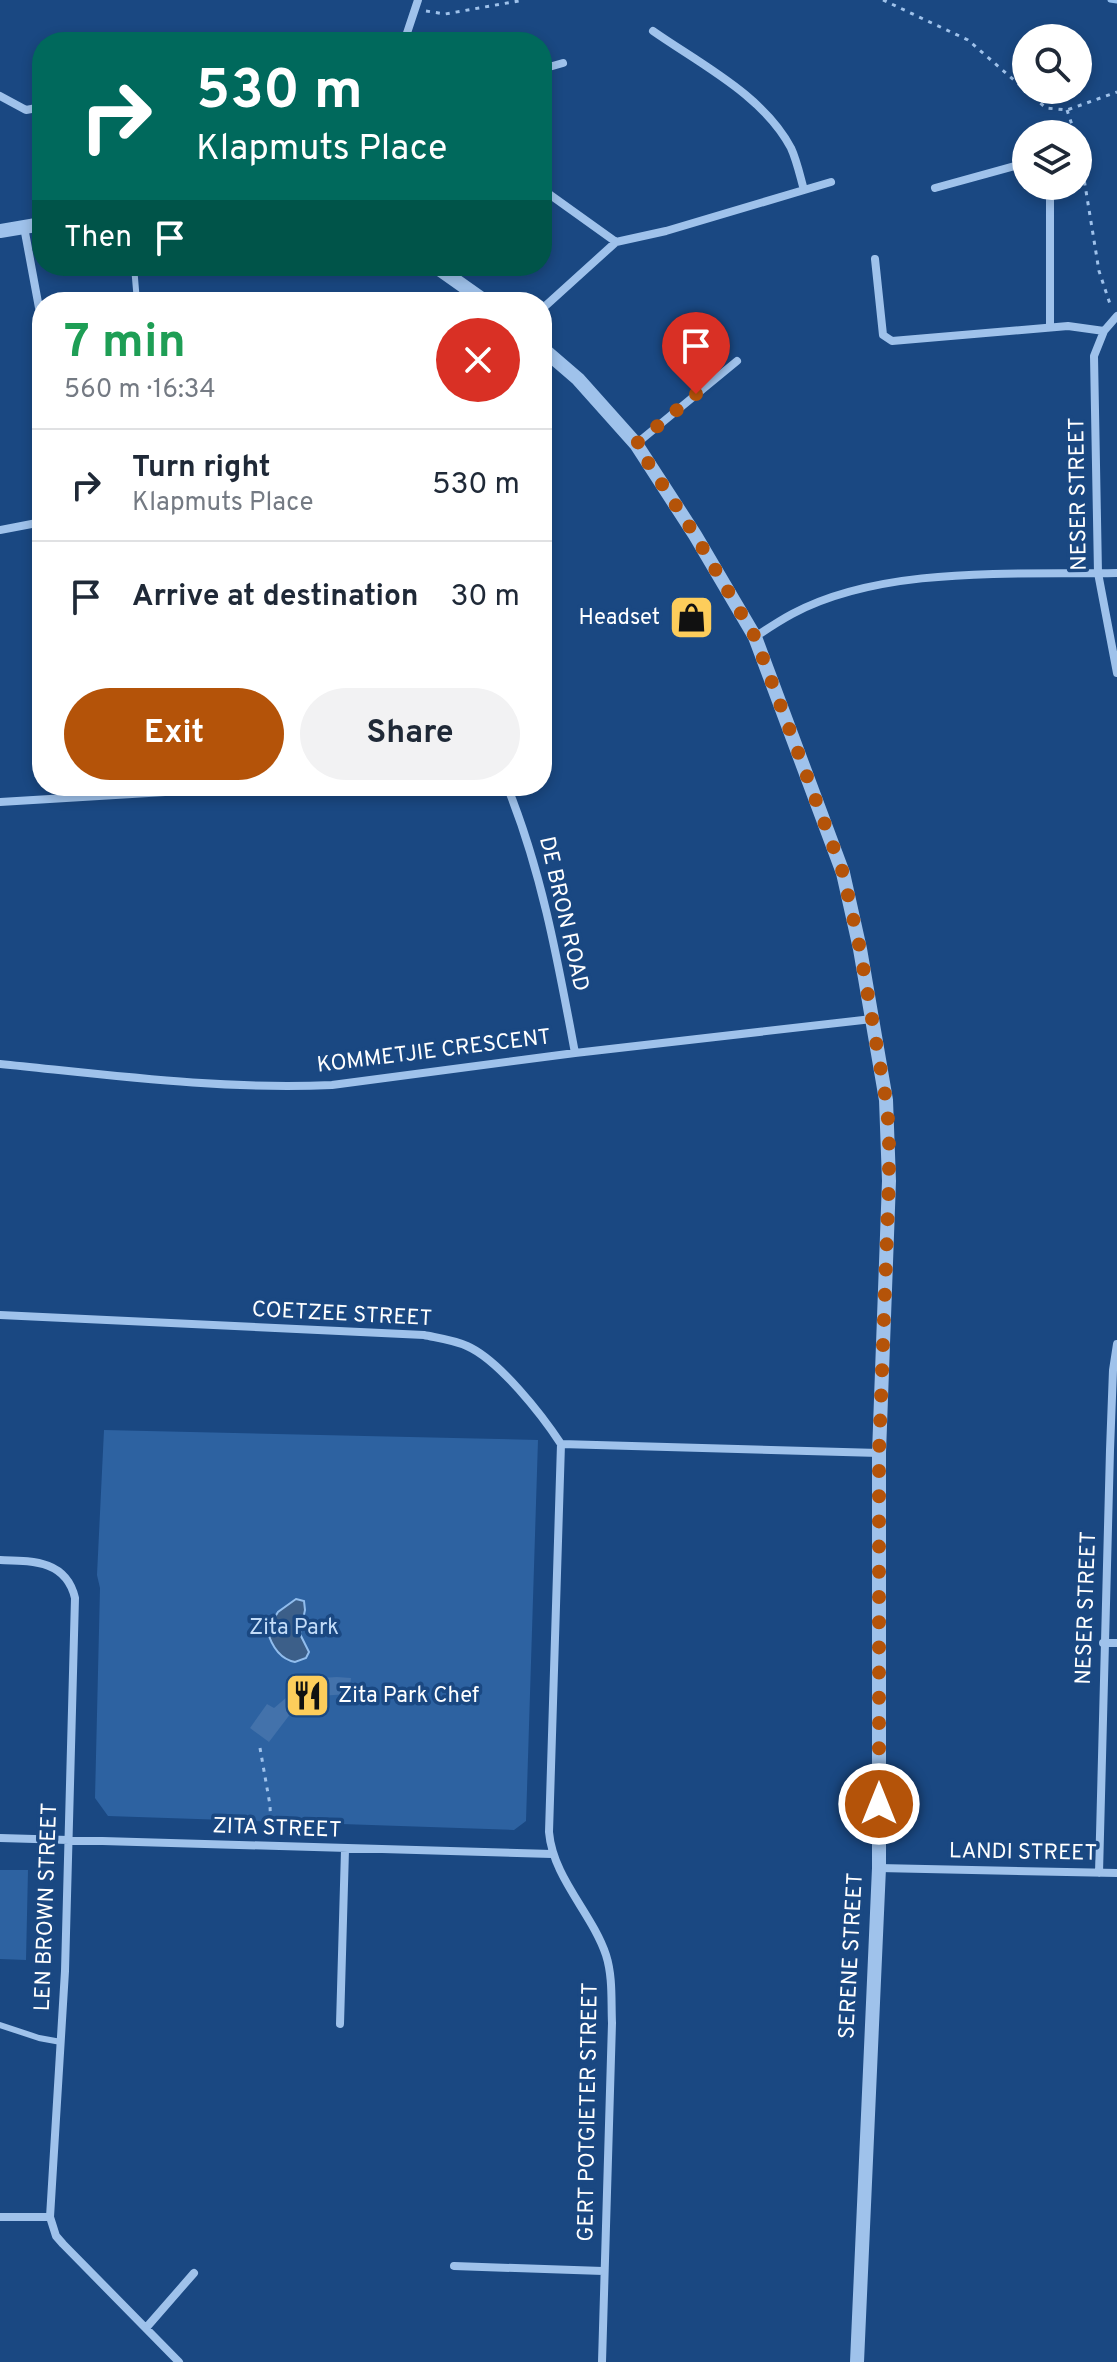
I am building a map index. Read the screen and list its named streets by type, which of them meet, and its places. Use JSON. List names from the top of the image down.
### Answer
{
  "streets": {
    "street": [
      "NESER STREET",
      "DE BRON ROAD",
      "KOMMETJIE CRESCENT",
      "COETZEE STREET",
      "ZITA STREET",
      "LANDI STREET",
      "LEN BROWN STREET",
      "SERENE STREET",
      "GERT POTGIETER STREET"
    ]
  },
  "crossings": [
    ["NESER STREET", "LANDI STREET"],
    ["DE BRON ROAD", "KOMMETJIE CRESCENT"],
    ["KOMMETJIE CRESCENT", "SERENE STREET"],
    ["COETZEE STREET", "GERT POTGIETER STREET"],
    ["ZITA STREET", "LEN BROWN STREET"],
    ["ZITA STREET", "GERT POTGIETER STREET"],
    ["LANDI STREET", "SERENE STREET"]
  ],
  "parks": ["Zita Park"],
  "places": {
    "shop": ["Headset"],
    "restaurant": ["Zita Park Chef"]
  },
  "page": {
    "turn": ["530 m", "Klapmuts Place"],
    "then": "Then",
    "heading": ["7 min", "560 m · 16:34"],
    "list": [
      {
        "name": "Turn right",
        "note": "Klapmuts Place",
        "value": "530 m"
      },
      {
        "name": "Arrive at destination",
        "value": "30 m"
      }
    ],
    "buttons": ["Exit", "Share"]
  }
}
